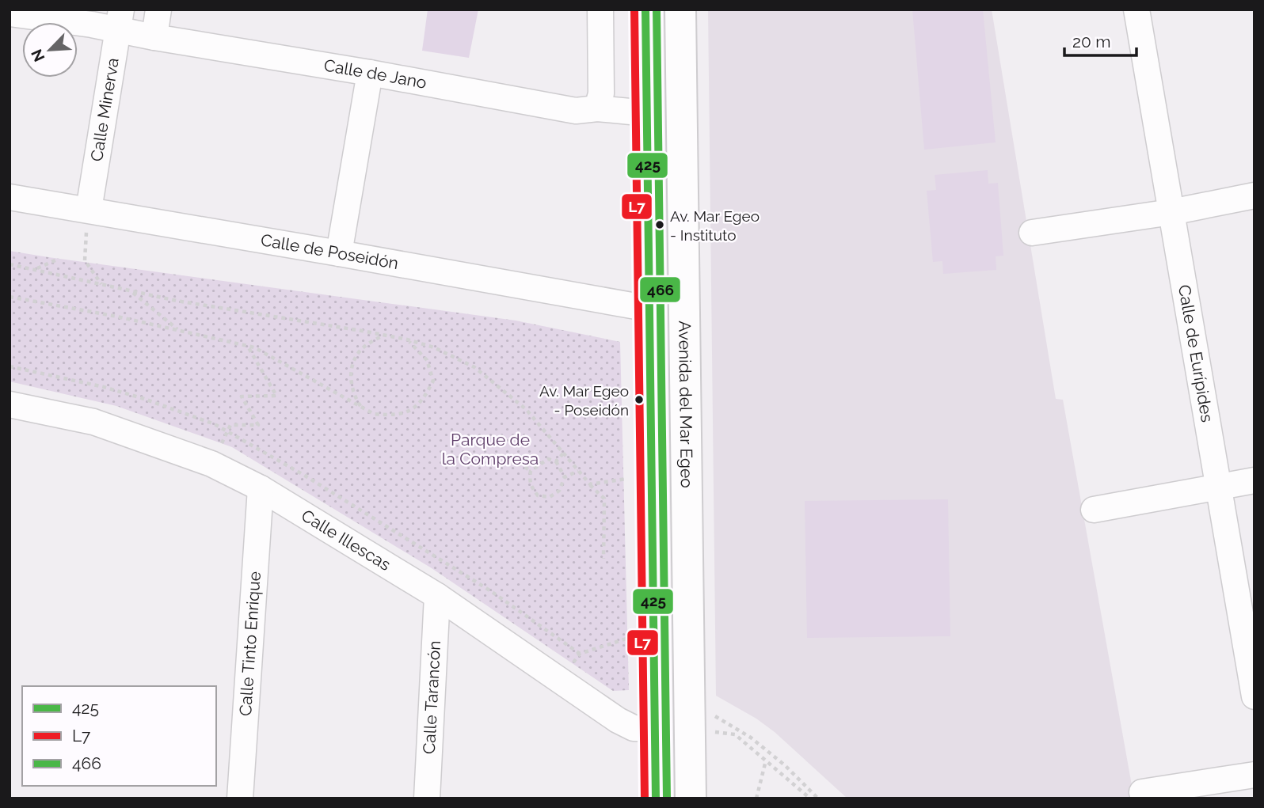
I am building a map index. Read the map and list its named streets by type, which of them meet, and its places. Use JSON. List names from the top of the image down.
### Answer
{
  "streets": {
    "street": [
      "Calle de Jano",
      "Calle Minerva",
      "Calle de Poseidón",
      "Calle de Eurípides",
      "Avenida del Mar Egeo",
      "Calle Illescas",
      "Calle Tinto Enrique",
      "Calle Tarancón"
    ]
  },
  "crossings": [
    ["Calle de Jano", "Calle Minerva"],
    ["Calle Minerva", "Calle de Poseidón"],
    ["Calle Illescas", "Calle Tinto Enrique"],
    ["Calle Illescas", "Calle Tarancón"]
  ],
  "parks": ["Parque de la Compresa"],
  "places": ["Av. Mar Egeo - Instituto", "Av. Mar Egeo - Poseidón"],
  "lines": ["transit line 425", "transit line L7", "transit line 466"],
  "legend": ["425", "L7", "466"],
  "scale_bar": "20 m",
  "north": "bottom left"
}
